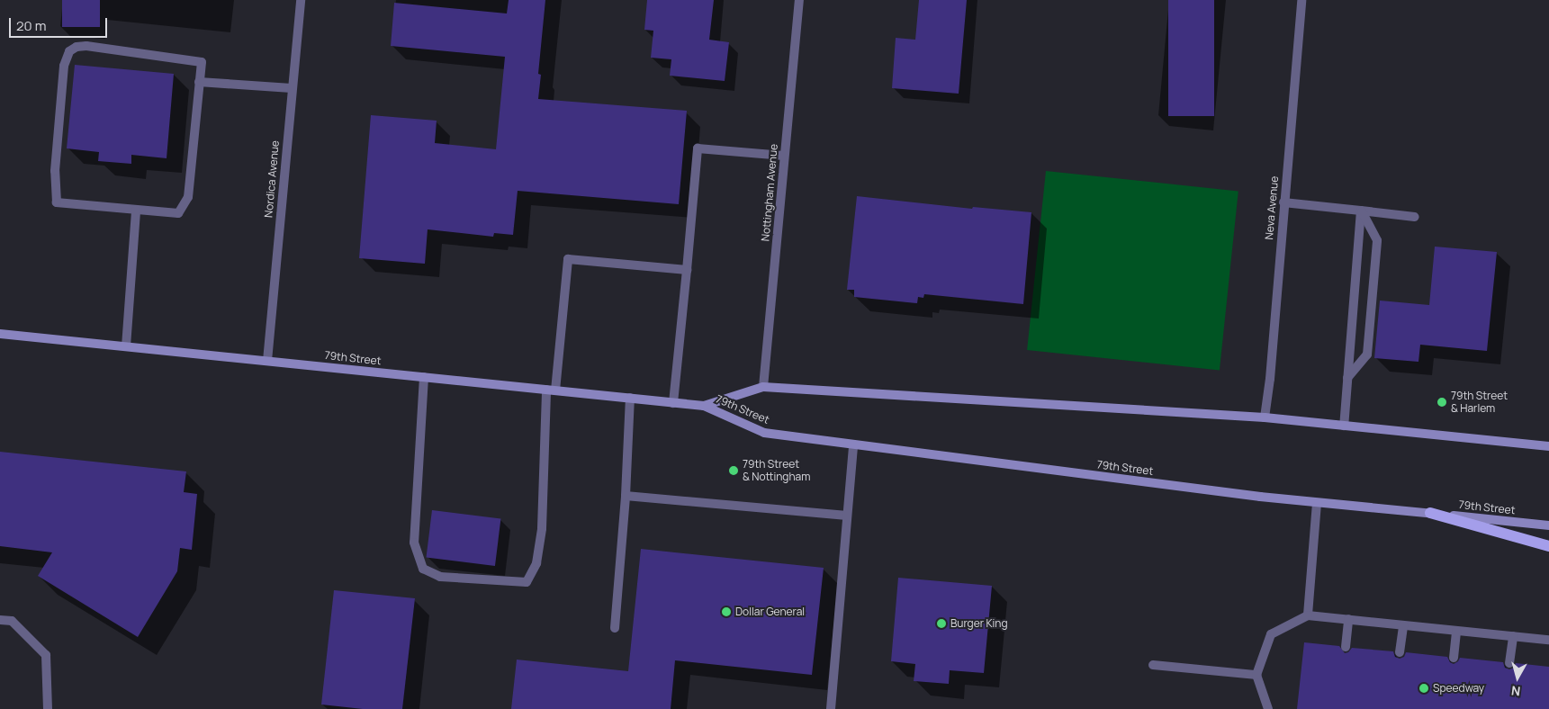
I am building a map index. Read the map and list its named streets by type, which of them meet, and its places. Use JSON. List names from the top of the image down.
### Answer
{
  "streets": {
    "main road": ["79th Street"],
    "street": ["Nordica Avenue", "Nottingham Avenue", "Neva Avenue"]
  },
  "crossings": [
    ["Nordica Avenue", "79th Street"],
    ["Nottingham Avenue", "79th Street"],
    ["Neva Avenue", "79th Street"]
  ],
  "places": [
    "79th Street & Harlem",
    "79th Street & Nottingham",
    "Dollar General",
    "Burger King",
    "Speedway"
  ],
  "scale_bar": "20 m",
  "north": "bottom"
}
